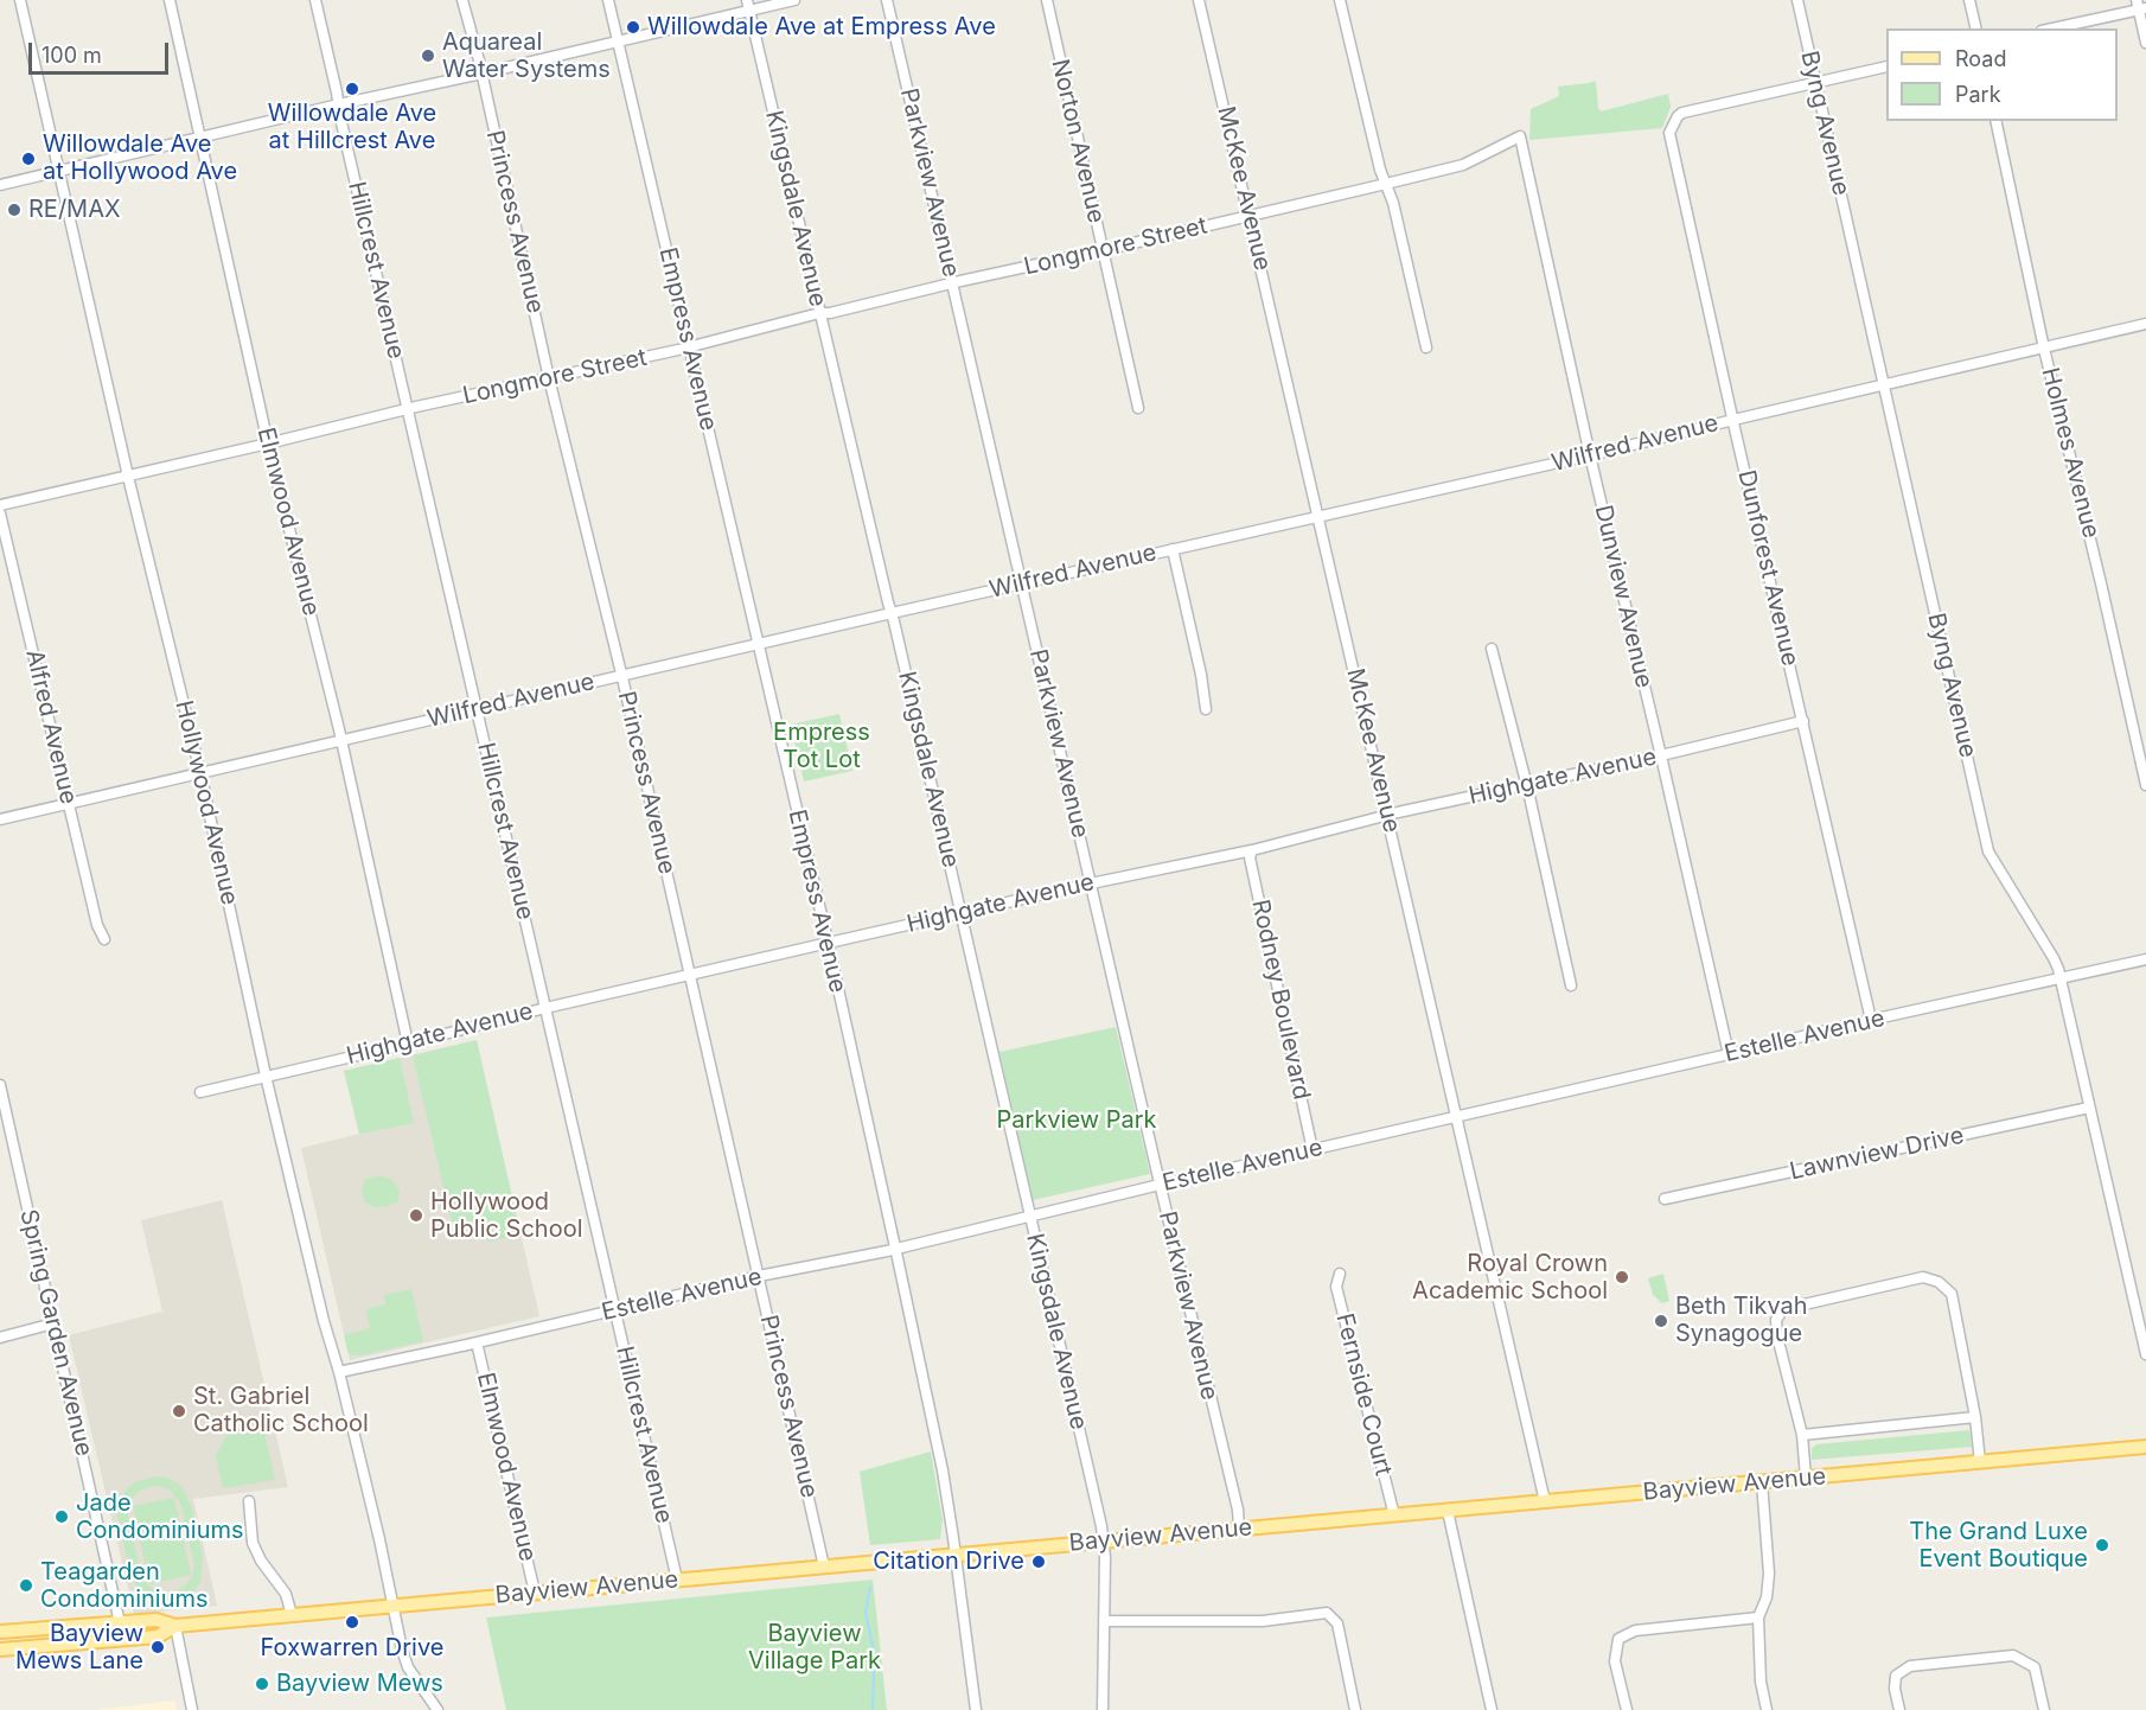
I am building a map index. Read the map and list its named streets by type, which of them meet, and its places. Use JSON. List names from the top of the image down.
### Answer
{
  "streets": {
    "main road": ["Bayview Avenue"],
    "street": [
      "Byng Avenue",
      "Norton Avenue",
      "Parkview Avenue",
      "McKee Avenue",
      "Kingsdale Avenue",
      "Princess Avenue",
      "Longmore Street",
      "Hillcrest Avenue",
      "Empress Avenue",
      "Wilfred Avenue",
      "Holmes Avenue",
      "Elmwood Avenue",
      "Dunforest Avenue",
      "Dunview Avenue",
      "Alfred Avenue",
      "Highgate Avenue",
      "Hollywood Avenue",
      "Rodney Boulevard",
      "Estelle Avenue",
      "Lawnview Drive",
      "Spring Garden Avenue",
      "Fernside Court"
    ]
  },
  "crossings": [
    ["Byng Avenue", "Wilfred Avenue"],
    ["Byng Avenue", "Dunforest Avenue"],
    ["Byng Avenue", "Estelle Avenue"],
    ["Byng Avenue", "Lawnview Drive"],
    ["Norton Avenue", "Longmore Street"],
    ["Parkview Avenue", "Longmore Street"],
    ["Parkview Avenue", "Wilfred Avenue"],
    ["Parkview Avenue", "Highgate Avenue"],
    ["Parkview Avenue", "Estelle Avenue"],
    ["Parkview Avenue", "Bayview Avenue"],
    ["McKee Avenue", "Longmore Street"],
    ["McKee Avenue", "Wilfred Avenue"],
    ["McKee Avenue", "Highgate Avenue"],
    ["McKee Avenue", "Estelle Avenue"],
    ["McKee Avenue", "Bayview Avenue"],
    ["Kingsdale Avenue", "Longmore Street"],
    ["Kingsdale Avenue", "Wilfred Avenue"],
    ["Kingsdale Avenue", "Highgate Avenue"],
    ["Kingsdale Avenue", "Estelle Avenue"],
    ["Kingsdale Avenue", "Bayview Avenue"],
    ["Princess Avenue", "Longmore Street"],
    ["Princess Avenue", "Wilfred Avenue"],
    ["Princess Avenue", "Highgate Avenue"],
    ["Princess Avenue", "Estelle Avenue"],
    ["Princess Avenue", "Bayview Avenue"],
    ["Longmore Street", "Hillcrest Avenue"],
    ["Longmore Street", "Empress Avenue"],
    ["Longmore Street", "Elmwood Avenue"],
    ["Longmore Street", "Dunview Avenue"],
    ["Longmore Street", "Hollywood Avenue"],
    ["Hillcrest Avenue", "Wilfred Avenue"],
    ["Hillcrest Avenue", "Highgate Avenue"],
    ["Hillcrest Avenue", "Estelle Avenue"],
    ["Hillcrest Avenue", "Bayview Avenue"],
    ["Empress Avenue", "Wilfred Avenue"],
    ["Empress Avenue", "Highgate Avenue"],
    ["Empress Avenue", "Estelle Avenue"],
    ["Empress Avenue", "Bayview Avenue"],
    ["Wilfred Avenue", "Holmes Avenue"],
    ["Wilfred Avenue", "Elmwood Avenue"],
    ["Wilfred Avenue", "Dunforest Avenue"],
    ["Wilfred Avenue", "Dunview Avenue"],
    ["Wilfred Avenue", "Alfred Avenue"],
    ["Wilfred Avenue", "Hollywood Avenue"],
    ["Elmwood Avenue", "Highgate Avenue"],
    ["Elmwood Avenue", "Estelle Avenue"],
    ["Elmwood Avenue", "Bayview Avenue"],
    ["Dunforest Avenue", "Highgate Avenue"],
    ["Dunforest Avenue", "Estelle Avenue"],
    ["Dunview Avenue", "Highgate Avenue"],
    ["Dunview Avenue", "Estelle Avenue"],
    ["Highgate Avenue", "Hollywood Avenue"],
    ["Highgate Avenue", "Rodney Boulevard"],
    ["Hollywood Avenue", "Estelle Avenue"],
    ["Hollywood Avenue", "Bayview Avenue"],
    ["Rodney Boulevard", "Estelle Avenue"],
    ["Spring Garden Avenue", "Bayview Avenue"],
    ["Fernside Court", "Bayview Avenue"]
  ],
  "parks": ["Empress Tot Lot", "Parkview Park", "Bayview Village Park"],
  "places": [
    "Willowdale Ave at Empress Ave",
    "Aquareal Water Systems",
    "Willowdale Ave at Hillcrest Ave",
    "Willowdale Ave at Hollywood Ave",
    "RE/MAX",
    "Hollywood Public School",
    "Royal Crown Academic School",
    "Beth Tikvah Synagogue",
    "St. Gabriel Catholic School",
    "Jade Condominiums",
    "The Grand Luxe Event Boutique",
    "Citation Drive",
    "Teagarden Condominiums",
    "Foxwarren Drive",
    "Bayview Mews Lane",
    "Bayview Mews"
  ],
  "legend": ["Road", "Park"],
  "scale_bar": "100 m"
}
